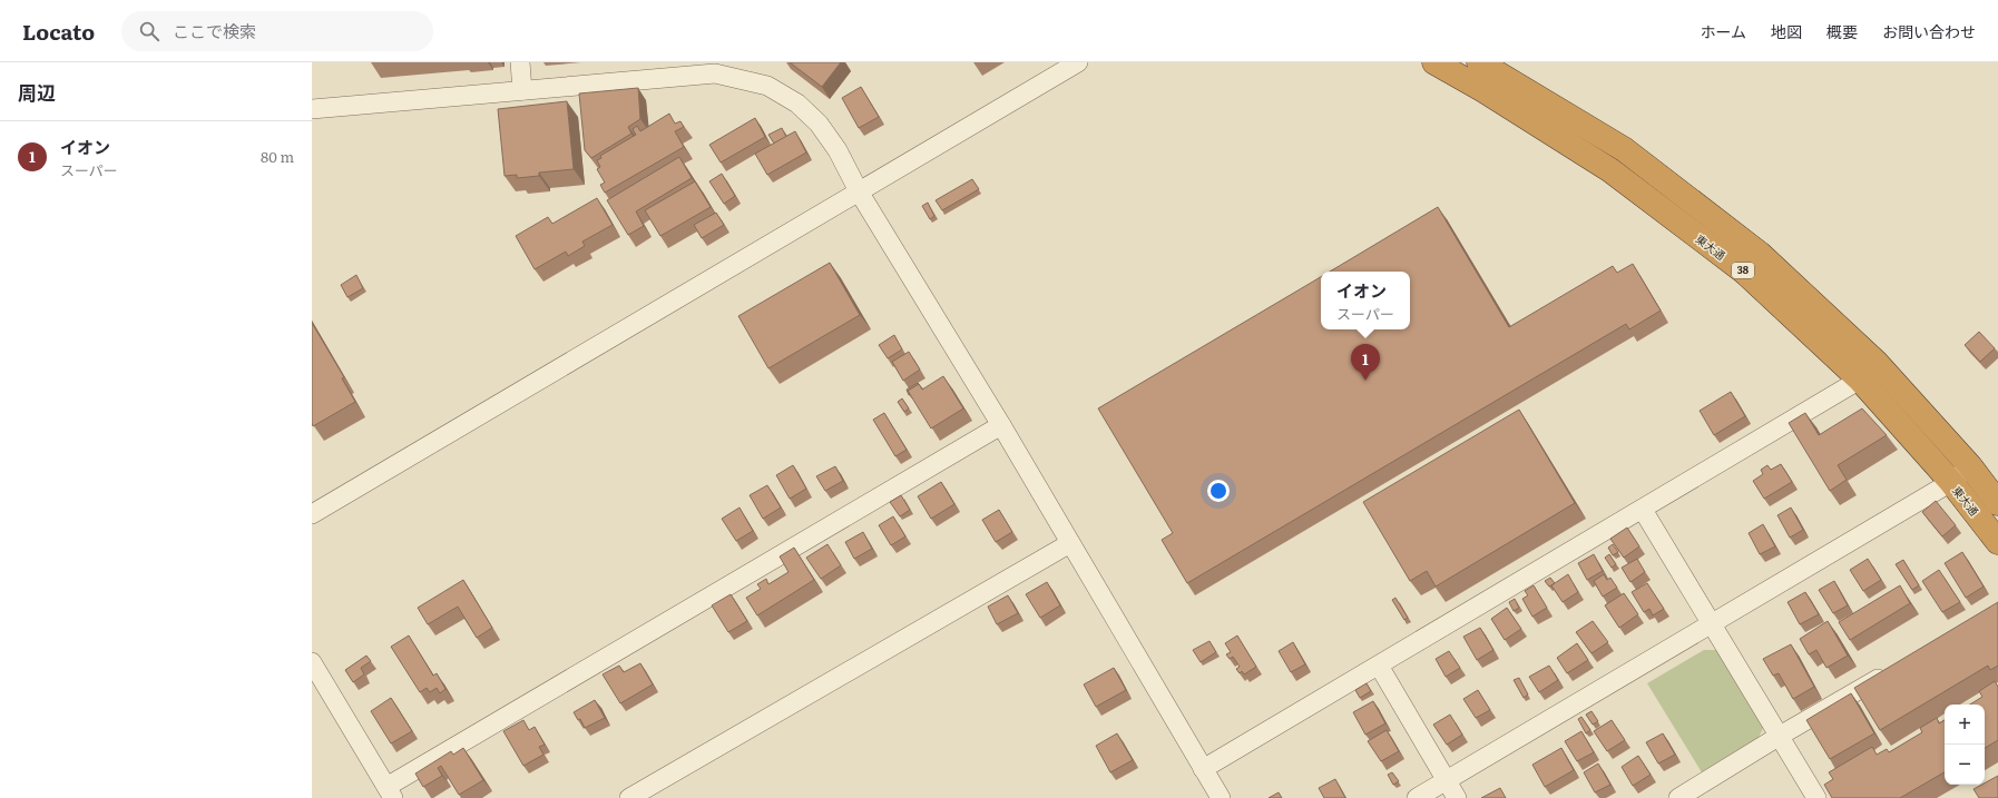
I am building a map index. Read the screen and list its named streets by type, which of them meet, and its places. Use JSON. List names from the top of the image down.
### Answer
{
  "streets": {
    "highway": ["東大通", "38"]
  },
  "page": {
    "header": "Locato",
    "search": "ここで検索",
    "nav": [
      "ホーム",
      "地図",
      "概要",
      "お問い合わせ"
    ],
    "heading": "周辺",
    "list": [
      {
        "mark": "1",
        "name": "イオン",
        "note": "スーパー",
        "value": "80 m"
      }
    ],
    "popup": ["イオン", "スーパー"],
    "pins": "1",
    "map_buttons": ["+", "−"]
  }
}
